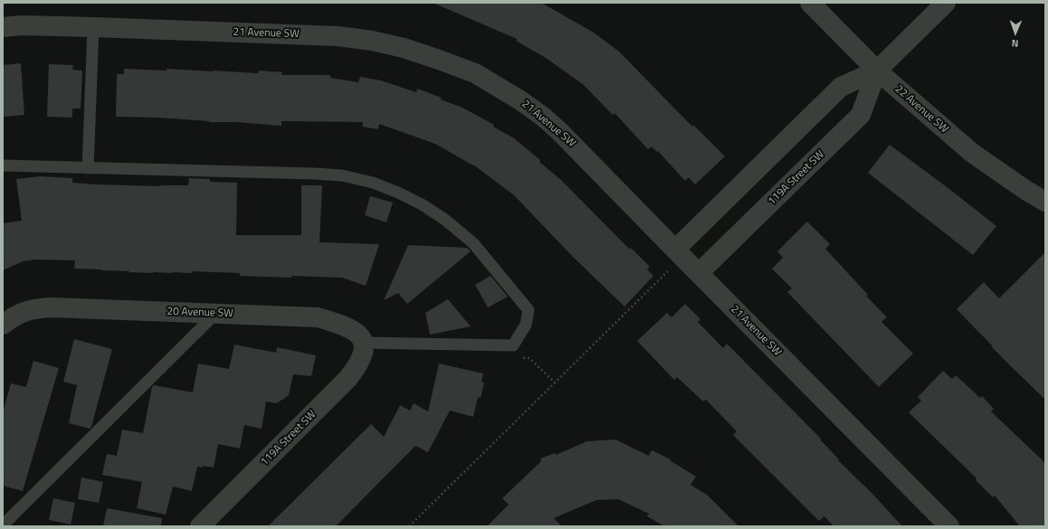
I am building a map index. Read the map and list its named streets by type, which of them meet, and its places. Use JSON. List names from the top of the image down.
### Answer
{
  "streets": {
    "street": [
      "21 Avenue SW",
      "22 Avenue SW",
      "119A Street SW",
      "20 Avenue SW"
    ]
  },
  "crossings": [
    ["21 Avenue SW", "119A Street SW"],
    ["22 Avenue SW", "119A Street SW"],
    ["119A Street SW", "20 Avenue SW"]
  ],
  "north": "bottom"
}
